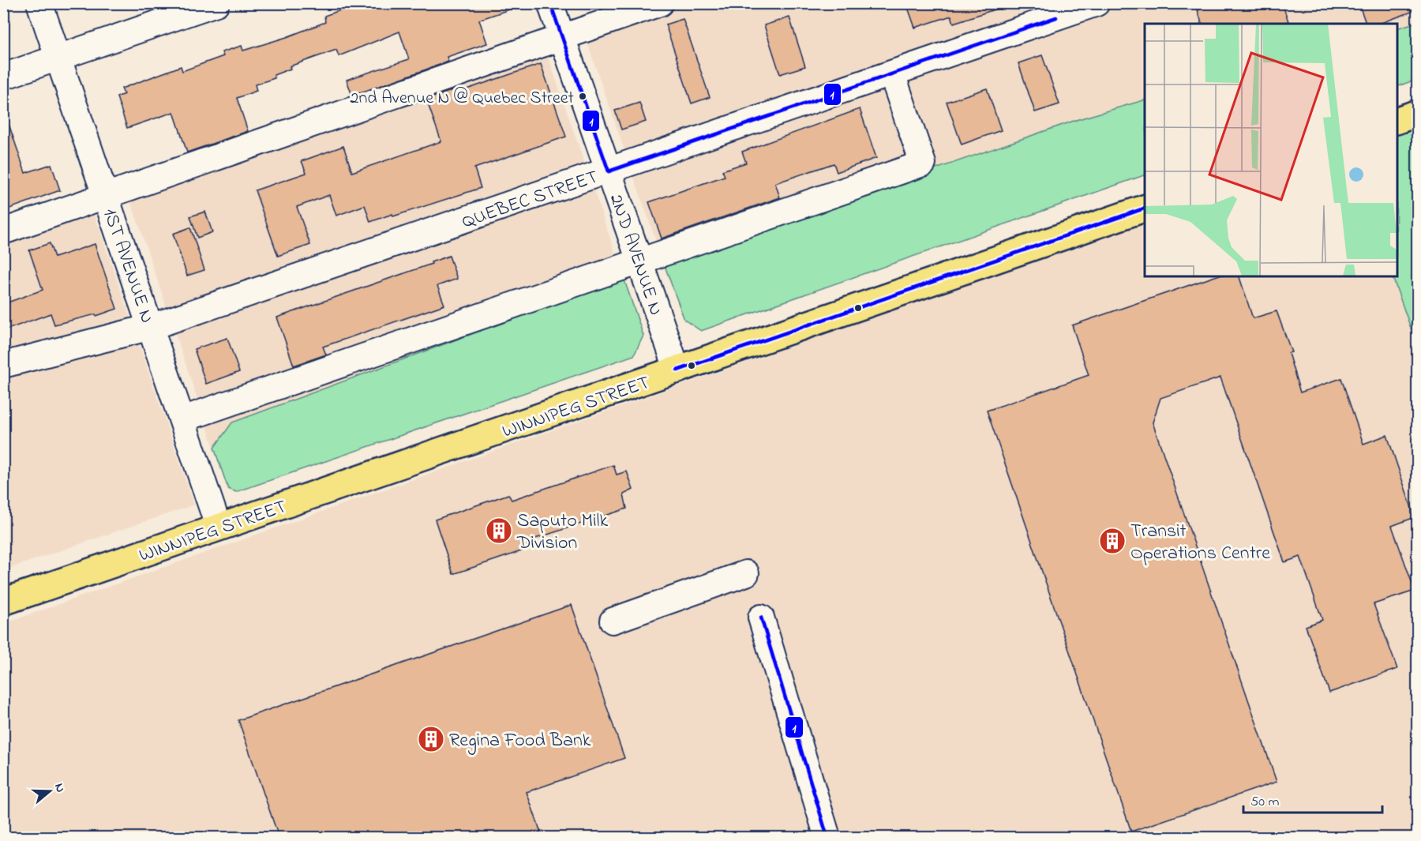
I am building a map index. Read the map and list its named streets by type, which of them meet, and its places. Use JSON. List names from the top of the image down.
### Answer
{
  "streets": {
    "main road": ["WINNIPEG STREET"],
    "street": ["QUEBEC STREET", "2ND AVENUE N", "1ST AVENUE N"]
  },
  "crossings": [
    ["QUEBEC STREET", "2ND AVENUE N"],
    ["QUEBEC STREET", "1ST AVENUE N"],
    ["2ND AVENUE N", "WINNIPEG STREET"],
    ["1ST AVENUE N", "WINNIPEG STREET"]
  ],
  "places": {
    "other": ["2nd Avenue N @ Quebec Street"],
    "building": ["Saputo Milk Division", "Transit Operations Centre", "Regina Food Bank"]
  },
  "lines": ["transit line 1"],
  "scale_bar": "50 m",
  "north": "right"
}
